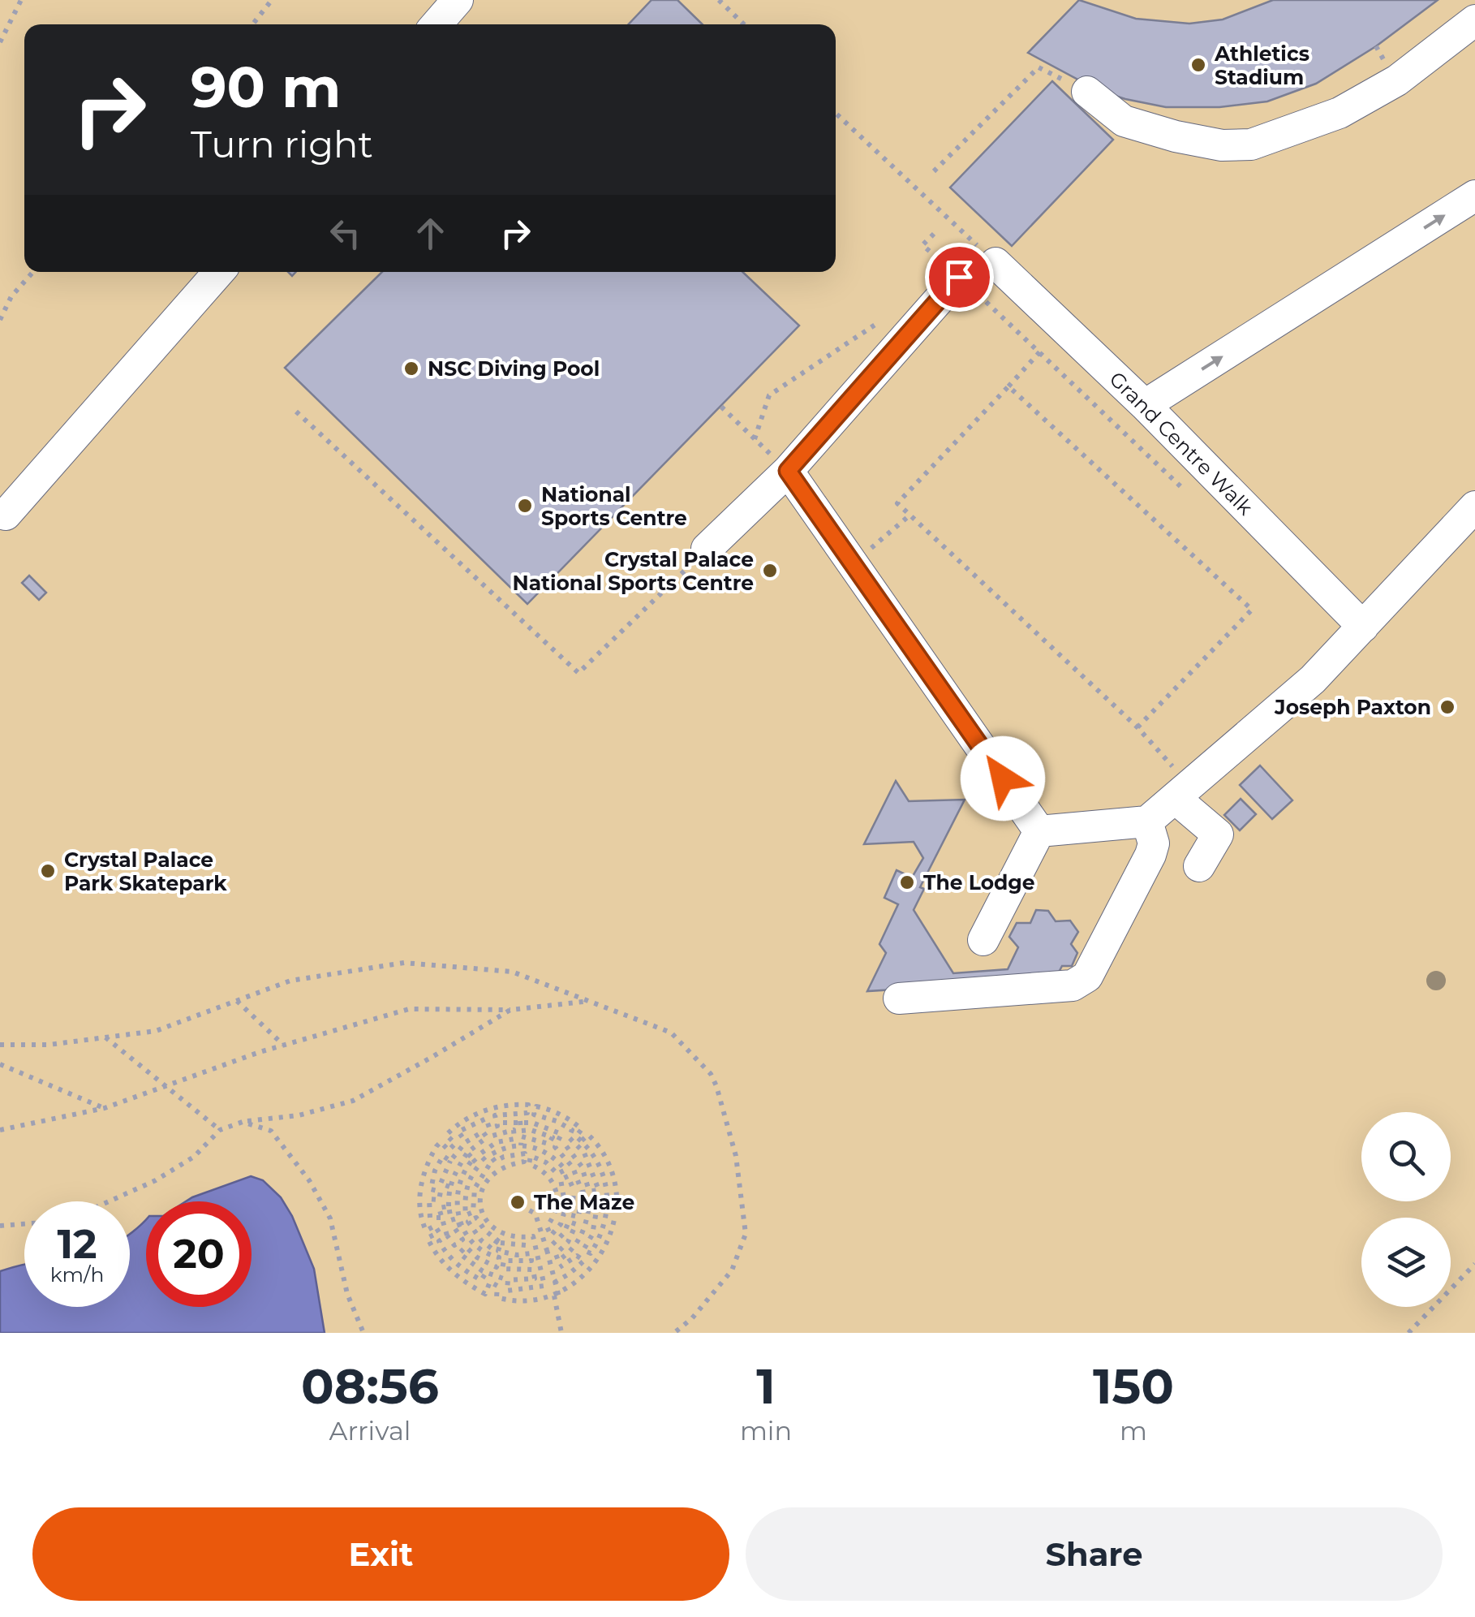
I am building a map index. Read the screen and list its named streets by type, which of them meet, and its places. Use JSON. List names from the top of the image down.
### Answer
{
  "streets": {
    "lane": ["Grand Centre Walk"]
  },
  "places": [
    "Athletics Stadium",
    "NSC Diving Pool",
    "National Sports Centre",
    "Crystal Palace National Sports Centre",
    "Joseph Paxton",
    "Crystal Palace Park Skatepark",
    "The Lodge",
    "The Maze"
  ],
  "page": {
    "turn": ["90 m", "Turn right"],
    "speed": "12 km/h",
    "limit": "20",
    "eta": [
      "08:56",
      "Arrival",
      "1",
      "min",
      "150",
      "m"
    ],
    "buttons": ["Exit", "Share"]
  }
}
